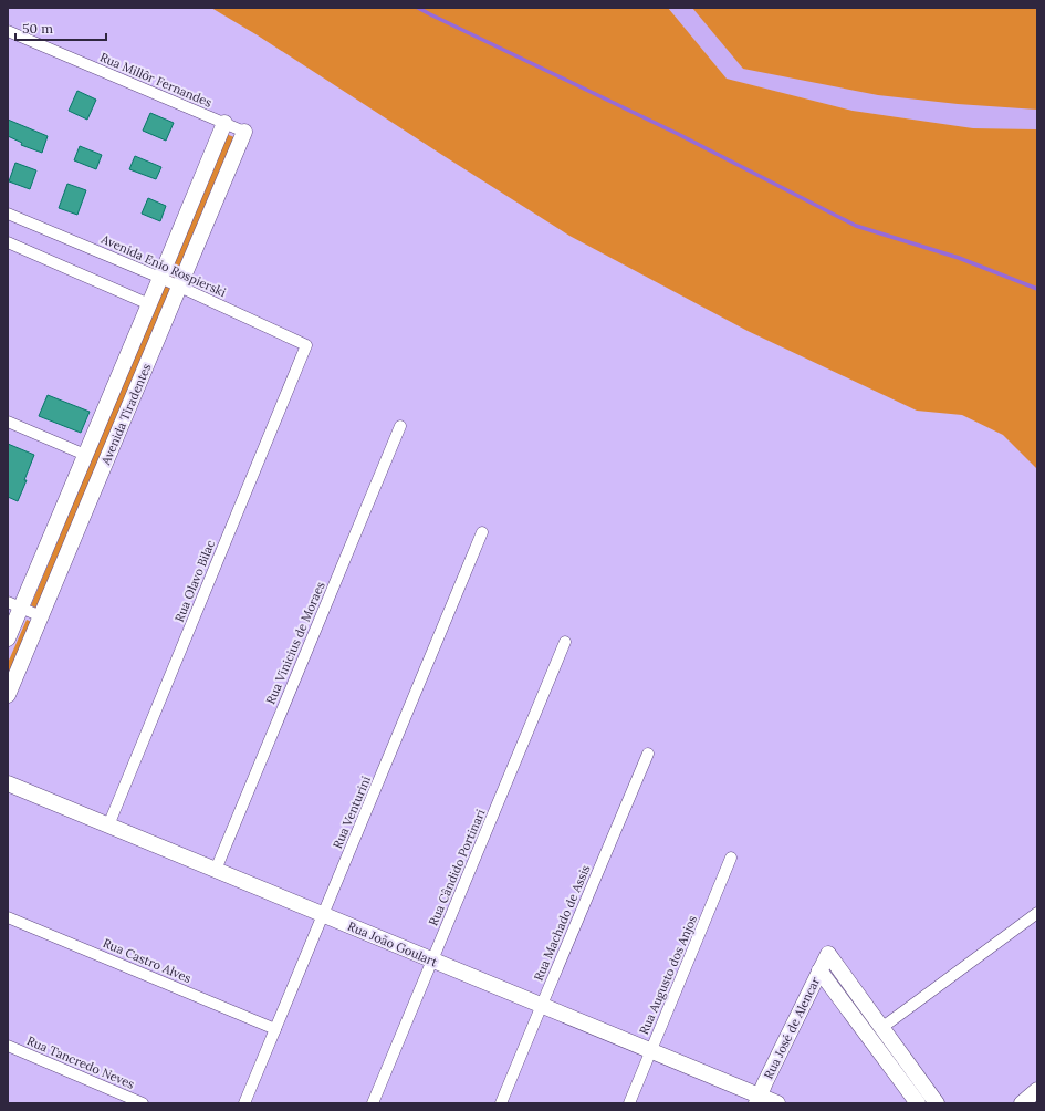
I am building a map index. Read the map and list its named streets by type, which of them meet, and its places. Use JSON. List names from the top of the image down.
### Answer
{
  "streets": {
    "street": [
      "Rua Millôr Fernandes",
      "Avenida Enio Rospierski",
      "Avenida Tiradentes",
      "Rua Olavo Bilac",
      "Rua Vinicius de Moraes",
      "Rua Venturini",
      "Rua Cândido Portinari",
      "Rua Machado de Assis",
      "Rua João Goulart",
      "Rua Castro Alves",
      "Rua Augusto dos Anjos",
      "Rua José de Alencar",
      "Rua Tancredo Neves"
    ]
  },
  "crossings": [
    ["Rua Millôr Fernandes", "Avenida Tiradentes"],
    ["Avenida Enio Rospierski", "Avenida Tiradentes"],
    ["Avenida Enio Rospierski", "Rua Olavo Bilac"],
    ["Rua Olavo Bilac", "Rua João Goulart"],
    ["Rua Vinicius de Moraes", "Rua João Goulart"],
    ["Rua Venturini", "Rua João Goulart"],
    ["Rua Venturini", "Rua Castro Alves"],
    ["Rua Cândido Portinari", "Rua João Goulart"],
    ["Rua Machado de Assis", "Rua João Goulart"],
    ["Rua João Goulart", "Rua Augusto dos Anjos"],
    ["Rua João Goulart", "Rua José de Alencar"]
  ],
  "scale_bar": "50 m"
}
